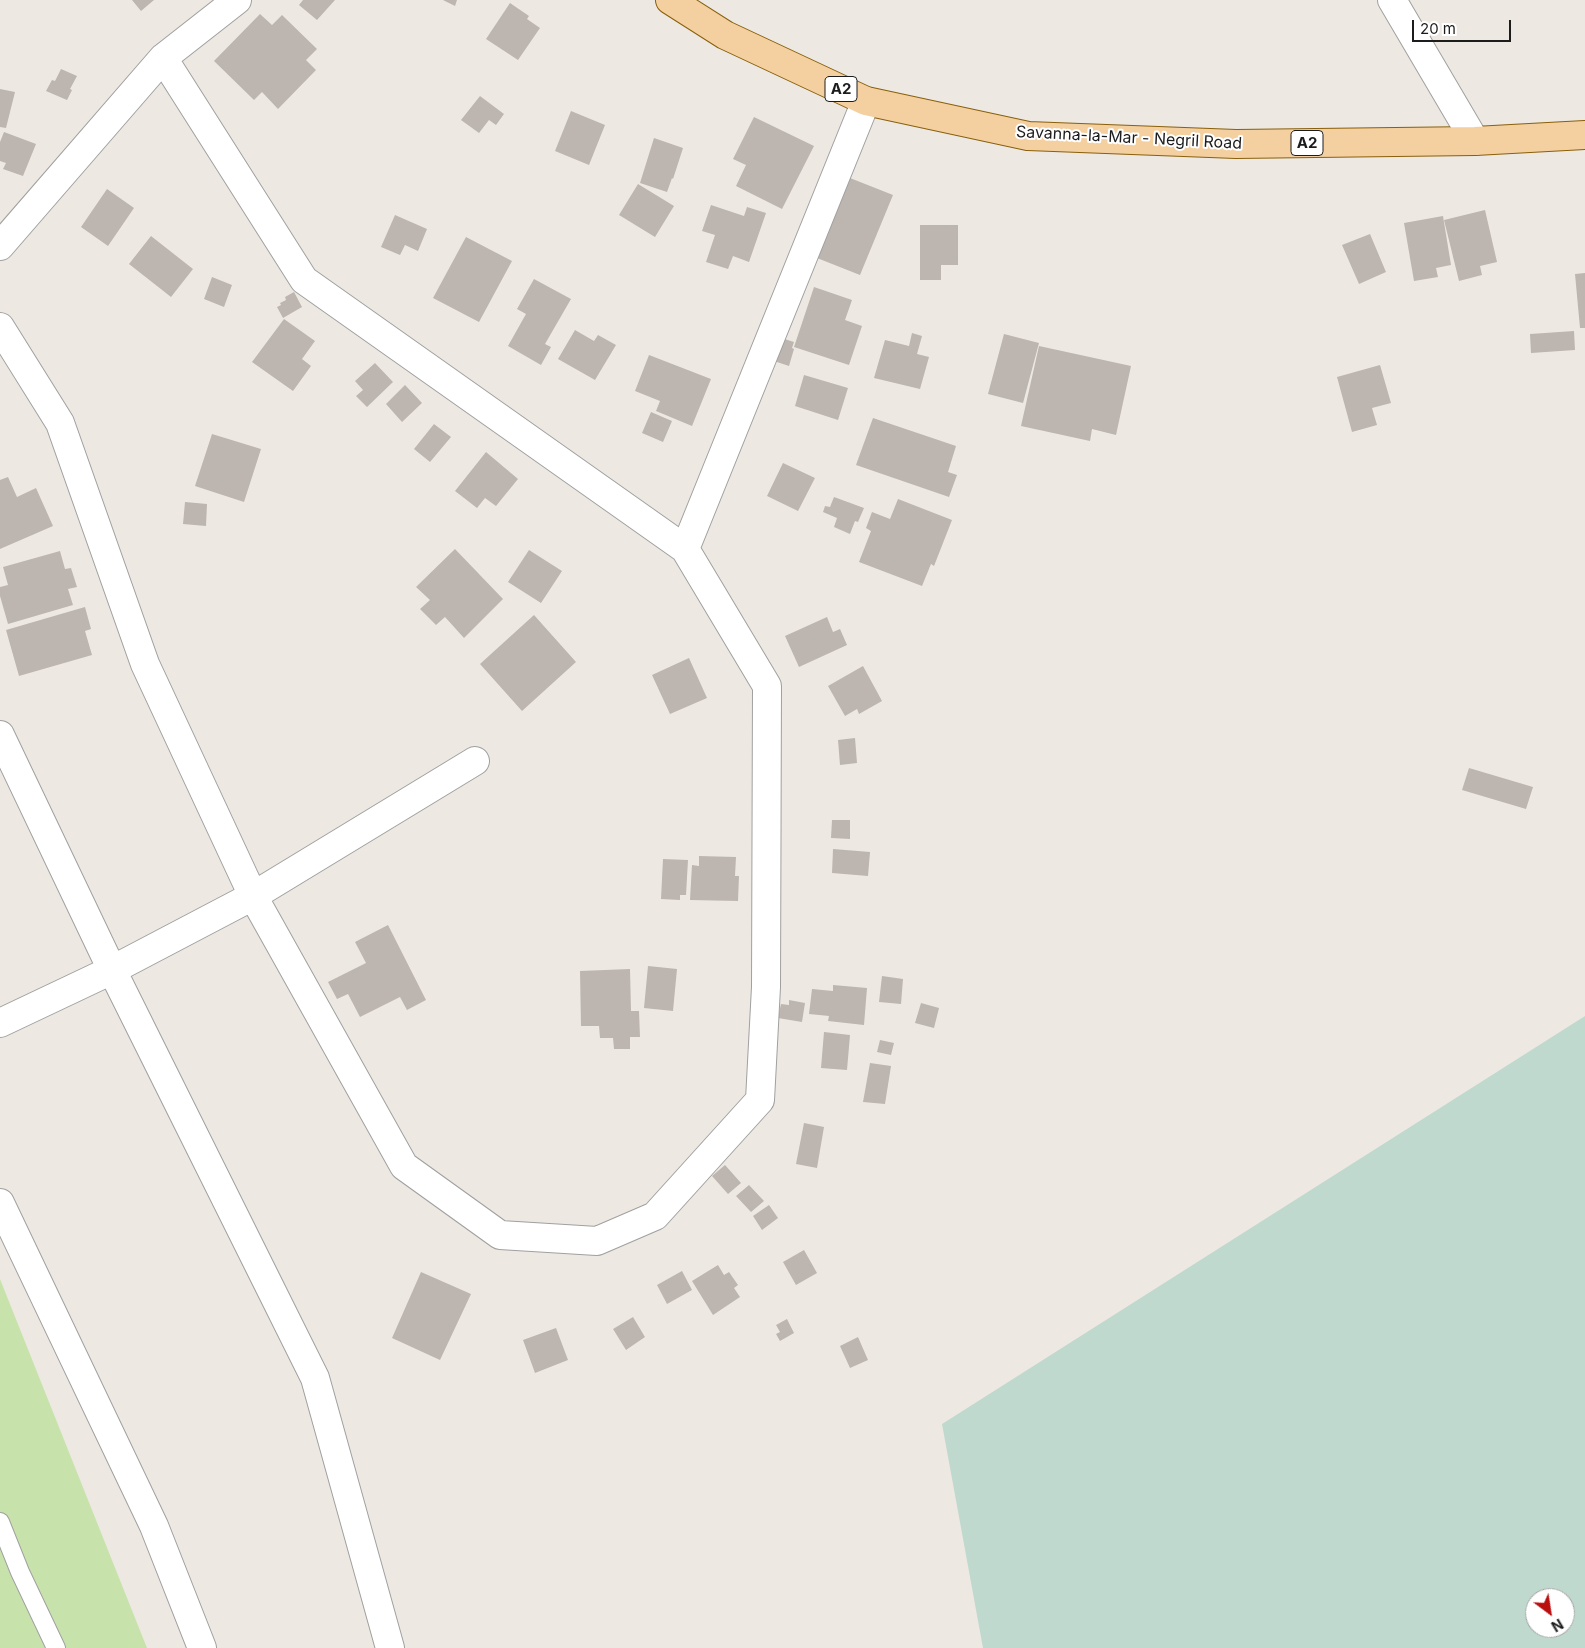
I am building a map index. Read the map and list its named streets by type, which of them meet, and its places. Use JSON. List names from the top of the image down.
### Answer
{
  "streets": {
    "main road": ["A2", "Savanna-la-Mar - Negril Road"]
  },
  "scale_bar": "20 m",
  "north": "bottom right"
}
